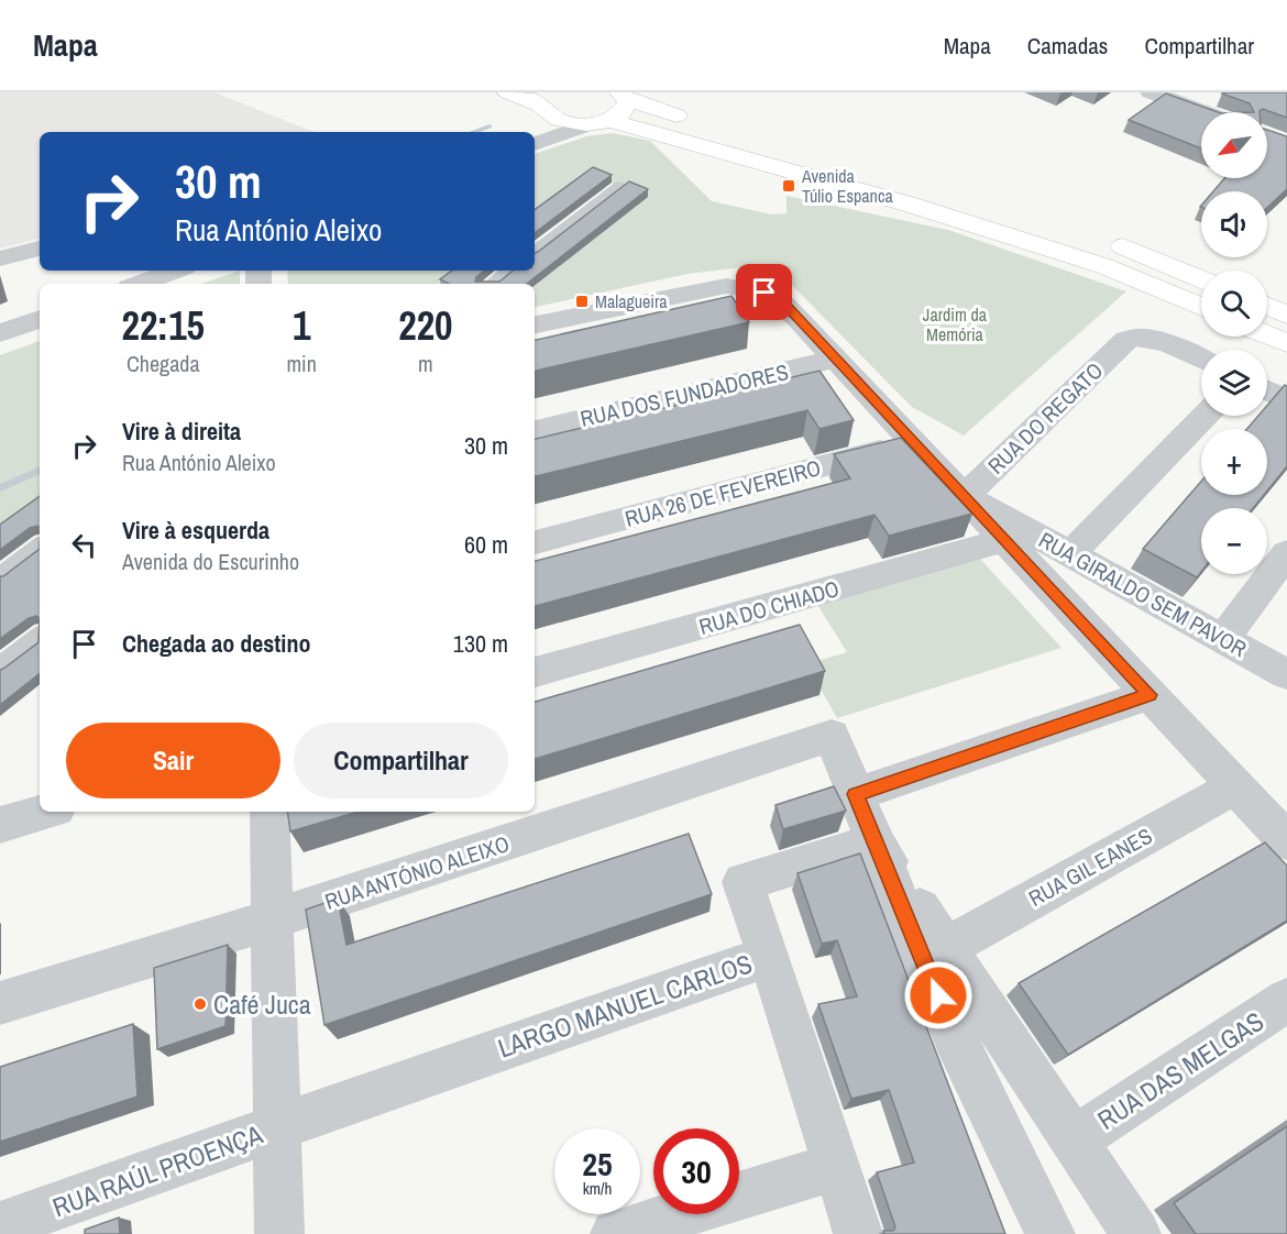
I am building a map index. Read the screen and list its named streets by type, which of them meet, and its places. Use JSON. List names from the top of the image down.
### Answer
{
  "streets": {
    "street": [
      "RUA DOS FUNDADORES",
      "RUA DO REGATO",
      "RUA 26 DE FEVEREIRO",
      "RUA GIRALDO SEM PAVOR",
      "RUA DO CHIADO",
      "RUA GIL EANES",
      "RUA ANTÓNIO ALEIXO",
      "LARGO MANUEL CARLOS",
      "RUA DAS MELGAS",
      "RUA RAÚL PROENÇA"
    ]
  },
  "crossings": [
    ["RUA DO REGATO", "RUA GIRALDO SEM PAVOR"],
    ["LARGO MANUEL CARLOS", "RUA RAÚL PROENÇA"]
  ],
  "parks": ["Jardim da Memória"],
  "places": {
    "transit": ["Avenida Túlio Espanca", "Malagueira"],
    "other": ["Café Juca"]
  },
  "north": "bottom left",
  "page": {
    "header": "Mapa",
    "nav": ["Mapa", "Camadas", "Compartilhar"],
    "map_buttons": ["+", "−"],
    "turn": ["30 m", "Rua António Aleixo"],
    "eta": [
      "22:15",
      "Chegada",
      "1",
      "min",
      "220",
      "m"
    ],
    "list": [
      {
        "name": "Vire à direita",
        "note": "Rua António Aleixo",
        "value": "30 m"
      },
      {
        "name": "Vire à esquerda",
        "note": "Avenida do Escurinho",
        "value": "60 m"
      },
      {
        "name": "Chegada ao destino",
        "value": "130 m"
      }
    ],
    "buttons": ["Sair", "Compartilhar"],
    "speed": "25 km/h",
    "limit": "30"
  }
}
